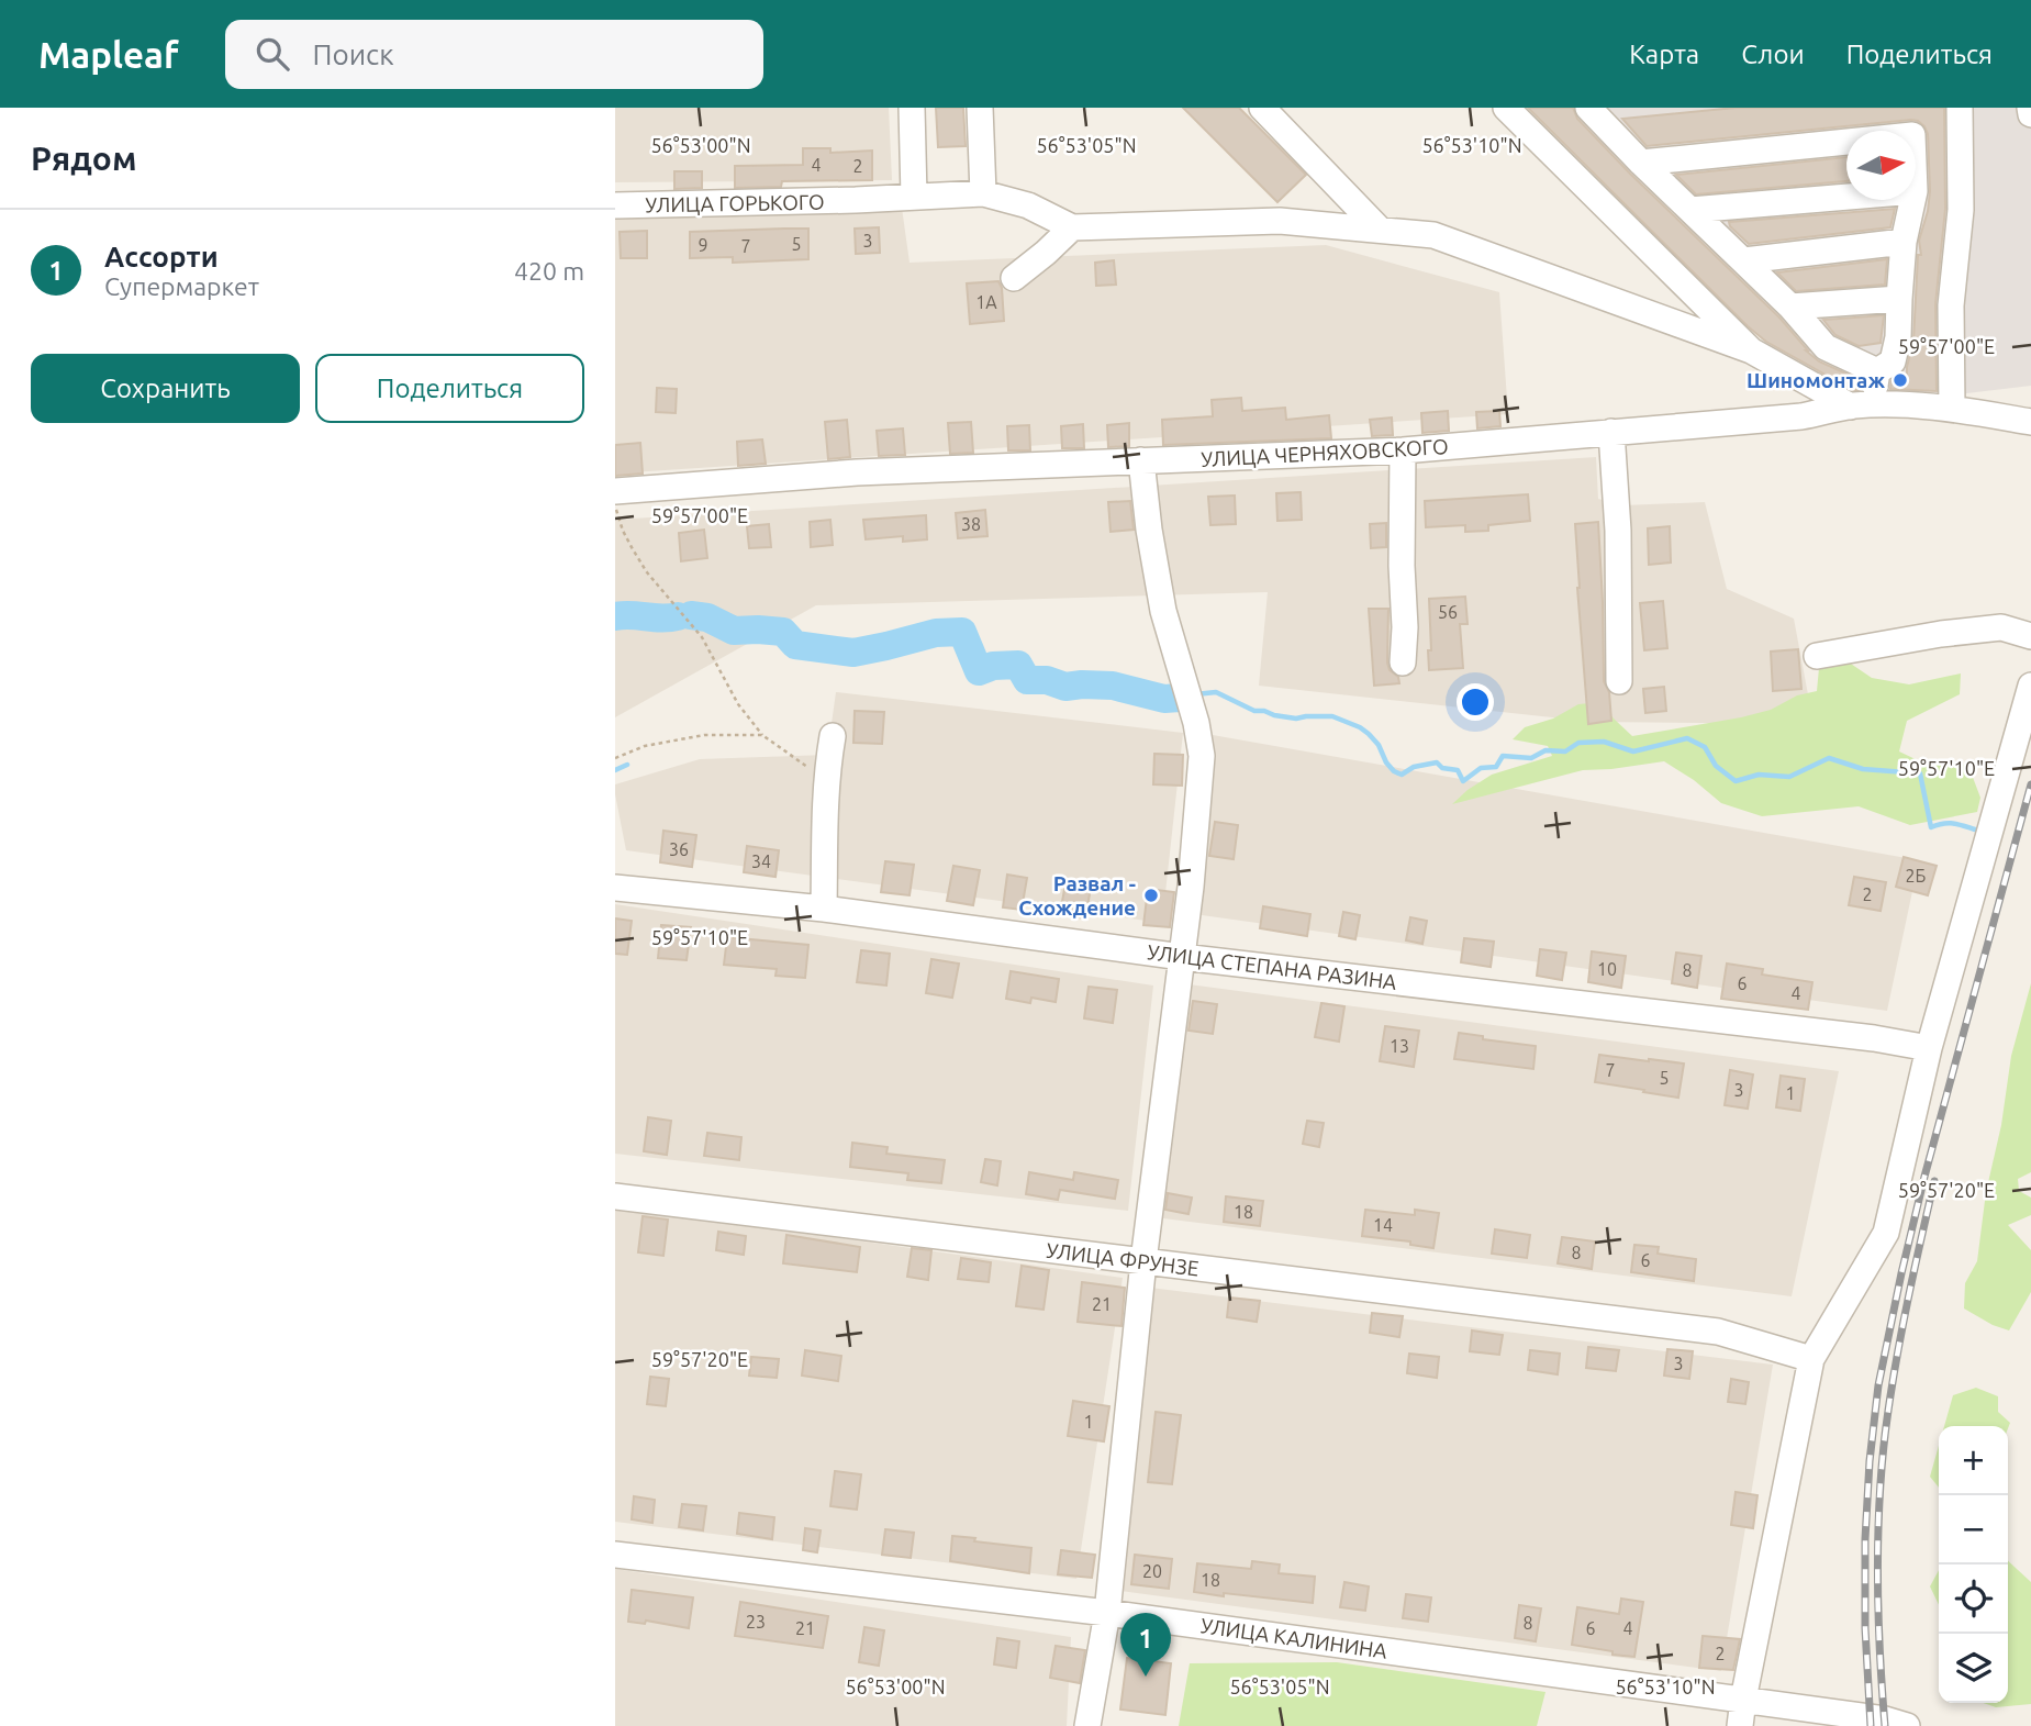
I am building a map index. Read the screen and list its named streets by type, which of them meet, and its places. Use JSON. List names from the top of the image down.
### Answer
{
  "streets": {
    "street": [
      "УЛИЦА ГОРЬКОГО",
      "УЛИЦА ЧЕРНЯХОВСКОГО",
      "УЛИЦА СТЕПАНА РАЗИНА",
      "УЛИЦА ФРУНЗЕ",
      "УЛИЦА КАЛИНИНА"
    ]
  },
  "places": ["Шиномонтаж", "Развал - Схождение"],
  "house_numbers": [
    "4",
    "2",
    "3",
    "5",
    "9",
    "7",
    "1А",
    "38",
    "56",
    "36",
    "34",
    "2Б",
    "2",
    "10",
    "8",
    "6",
    "4",
    "13",
    "7",
    "5",
    "3",
    "1",
    "18",
    "14",
    "8",
    "6",
    "21",
    "3",
    "1",
    "20",
    "18",
    "23",
    "8",
    "21",
    "6",
    "4",
    "2"
  ],
  "north": "right",
  "page": {
    "header": "Mapleaf",
    "search": "Поиск",
    "nav": ["Карта", "Слои", "Поделиться"],
    "heading": "Рядом",
    "list": [
      {
        "mark": "1",
        "name": "Ассорти",
        "note": "Супермаркет",
        "value": "420 m"
      }
    ],
    "buttons": ["Сохранить", "Поделиться"],
    "map_buttons": ["+", "−"],
    "pins": "1"
  },
  "coordinates": [
    "56°53'00\"N",
    "56°53'05\"N",
    "56°53'10\"N",
    "59°57'00\"E",
    "59°57'10\"E",
    "59°57'20\"E"
  ]
}
